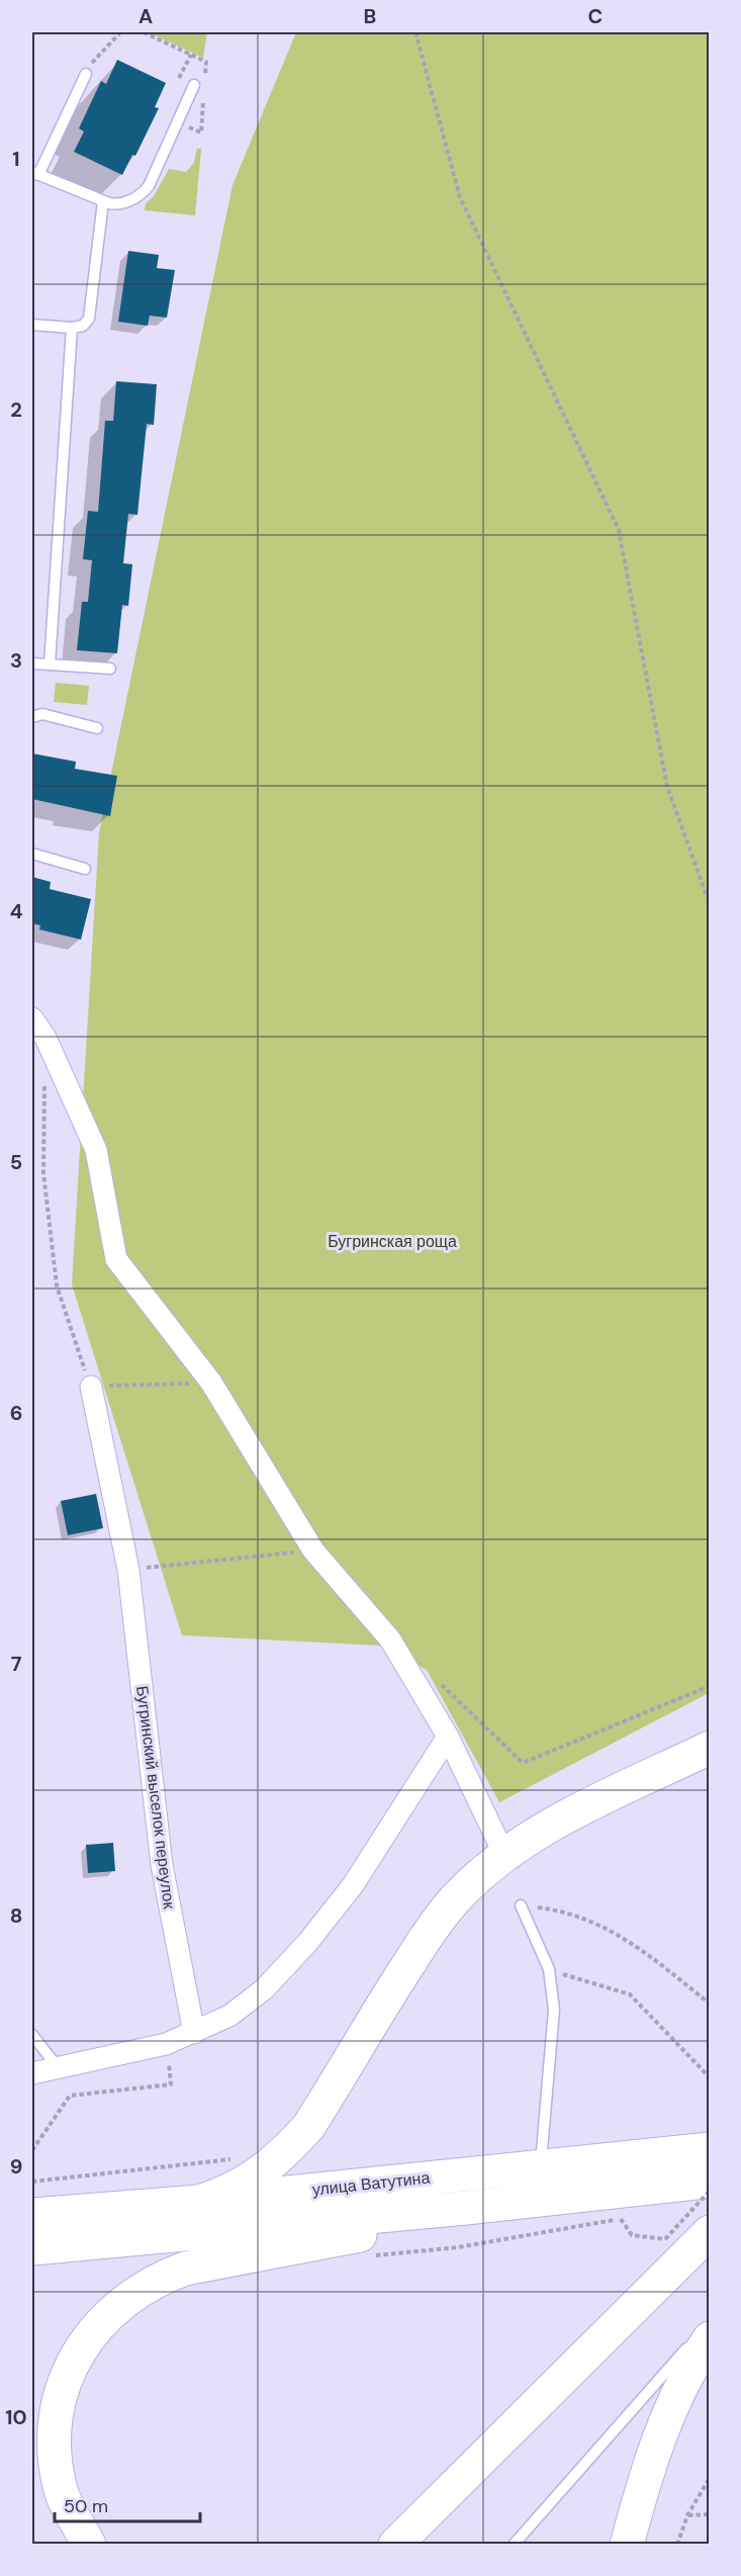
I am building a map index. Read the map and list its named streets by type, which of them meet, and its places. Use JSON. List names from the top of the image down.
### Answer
{
  "streets": {
    "main road": ["улица Ватутина"],
    "street": ["Бугринский выселок переулок"]
  },
  "parks": ["Бугринская роща"],
  "scale_bar": "50 m",
  "grid": {
    "columns": ["A", "B", "C"],
    "rows": [
      "1",
      "2",
      "3",
      "4",
      "5",
      "6",
      "7",
      "8",
      "9",
      "10"
    ]
  }
}
